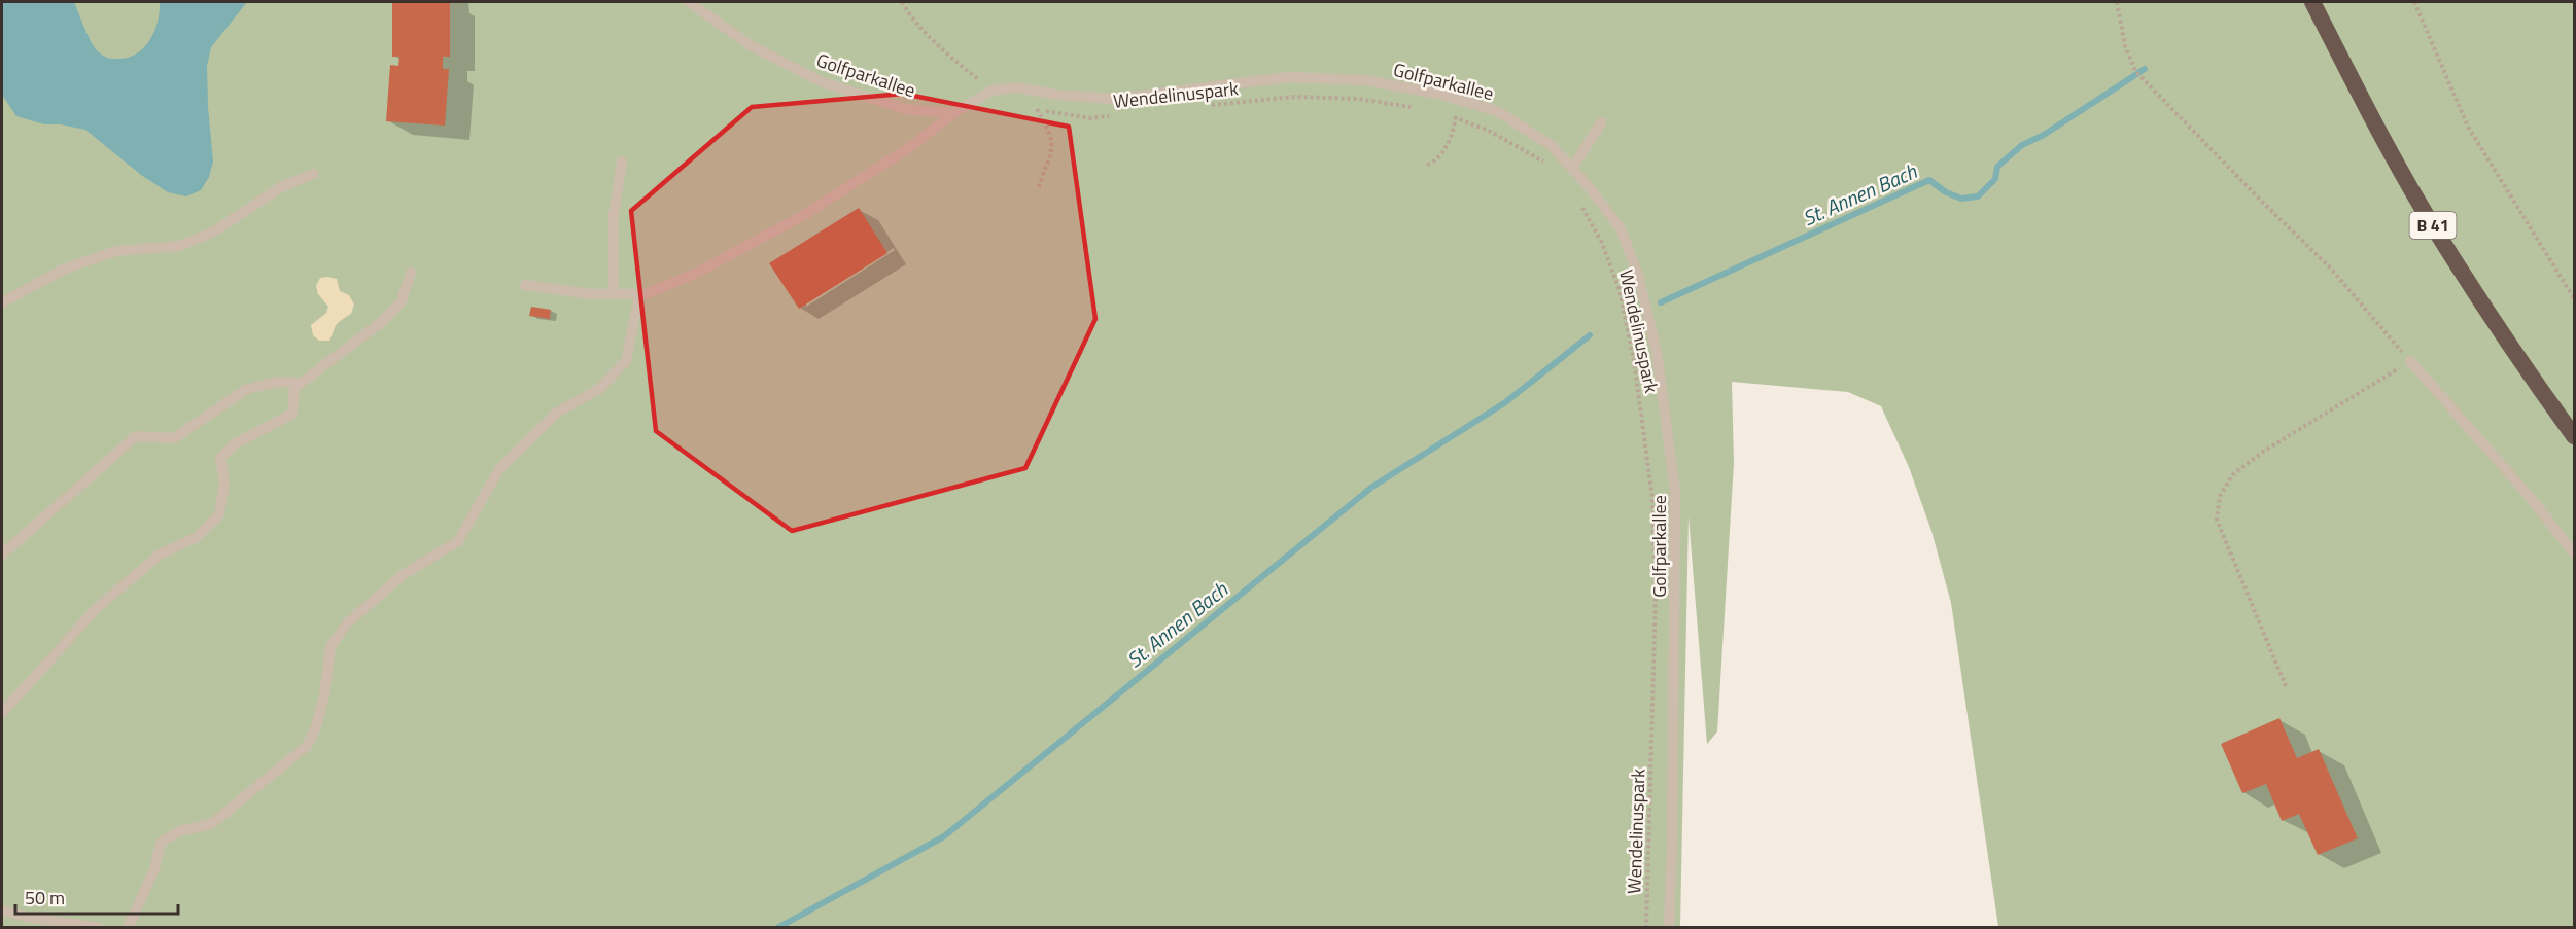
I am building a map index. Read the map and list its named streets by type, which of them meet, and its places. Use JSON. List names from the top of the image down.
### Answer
{
  "streets": {
    "highway": ["B 41"],
    "lane": ["Golfparkallee"],
    "path": ["Wendelinuspark"]
  },
  "water": ["St. Annen Bach"],
  "scale_bar": "50 m"
}
